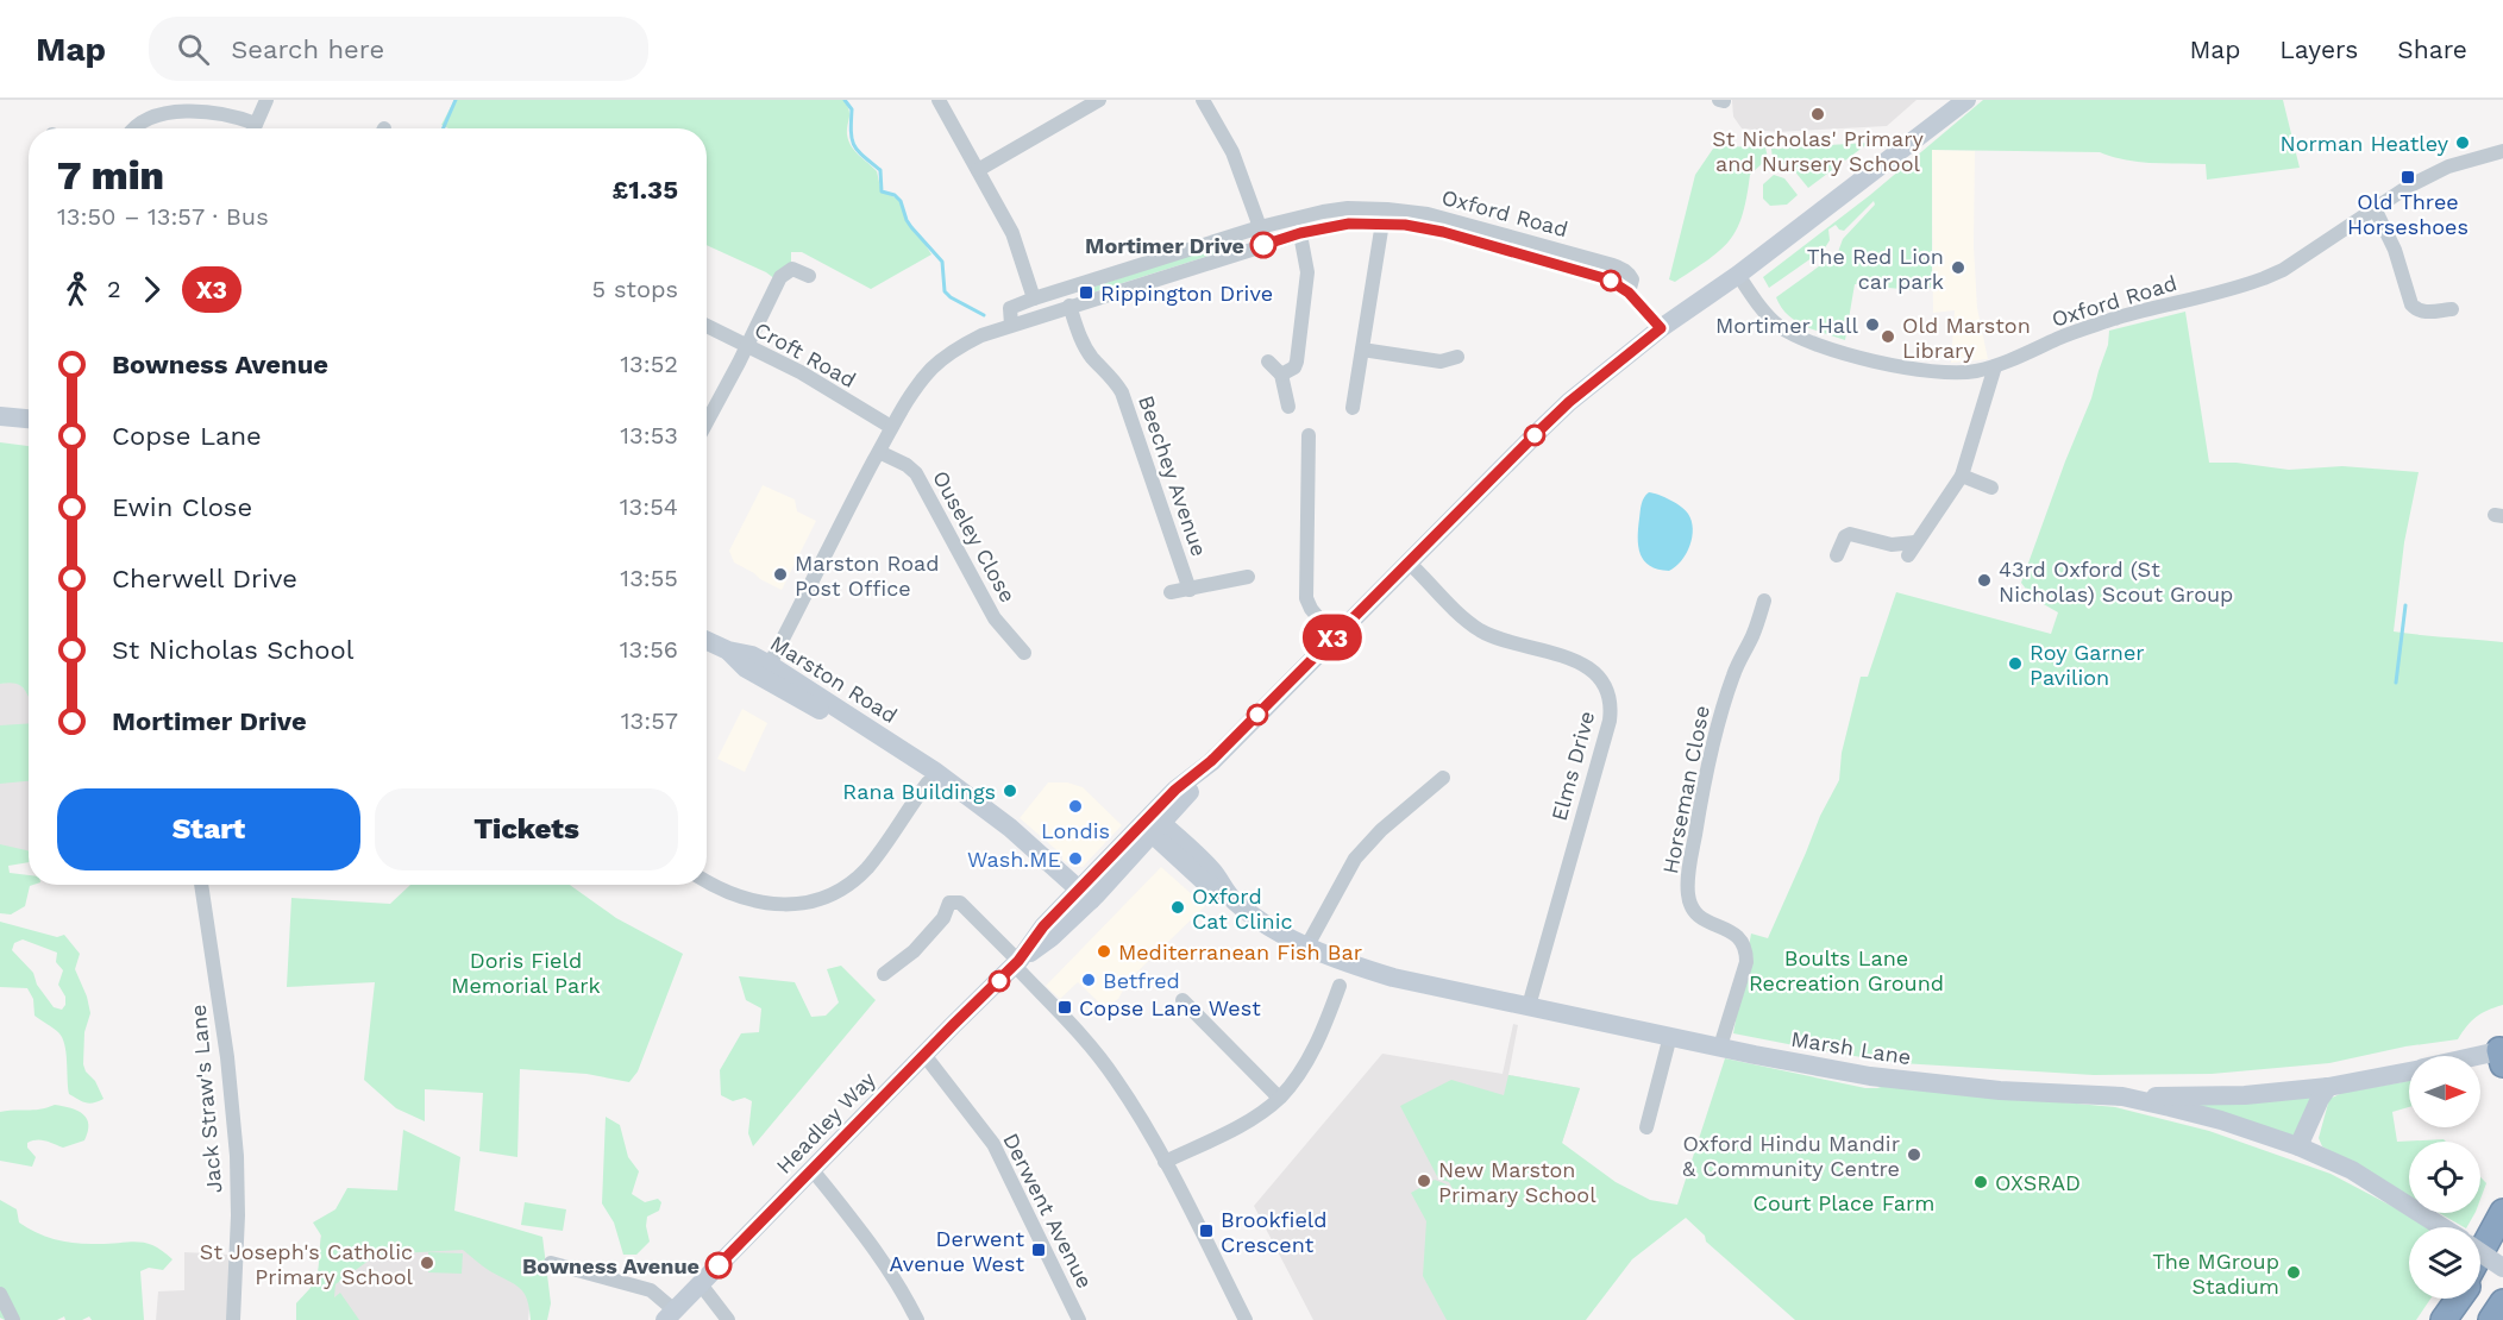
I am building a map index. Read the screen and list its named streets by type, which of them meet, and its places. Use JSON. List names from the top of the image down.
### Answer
{
  "streets": {
    "main road": ["Marston Road", "Marsh Lane", "Headley Way"],
    "street": [
      "Oxford Road",
      "Croft Road",
      "Beechey Avenue",
      "Ouseley Close",
      "Elms Drive",
      "Horseman Close",
      "Jack Straw's Lane",
      "Derwent Avenue"
    ]
  },
  "crossings": [
    ["Oxford Road", "Beechey Avenue"],
    ["Marston Road", "Headley Way"],
    ["Elms Drive", "Marsh Lane"],
    ["Horseman Close", "Marsh Lane"],
    ["Marsh Lane", "Headley Way"],
    ["Headley Way", "Derwent Avenue"]
  ],
  "parks": ["Boults Lane Recreation Ground", "Doris Field Memorial Park", "Court Place Farm"],
  "places": {
    "other": [
      "St Nicholas' Primary and Nursery School",
      "Norman Heatley",
      "Mortimer Drive",
      "The Red Lion car park",
      "Mortimer Hall",
      "Old Marston Library",
      "Marston Road Post Office",
      "43rd Oxford (St Nicholas) Scout Group",
      "Roy Garner Pavilion",
      "Rana Buildings",
      "Londis",
      "Wash.ME",
      "Oxford Cat Clinic",
      "Mediterranean Fish Bar",
      "Betfred",
      "Oxford Hindu Mandir & Community Centre",
      "New Marston Primary School",
      "OXSRAD",
      "St Joseph's Catholic Primary School",
      "Bowness Avenue",
      "The MGroup Stadium"
    ],
    "transit": [
      "Old Three Horseshoes",
      "Rippington Drive",
      "Copse Lane West",
      "Brookfield Crescent",
      "Derwent Avenue West"
    ]
  },
  "lines": ["bus line X3"],
  "north": "right",
  "page": {
    "header": "Map",
    "search": "Search here",
    "nav": ["Map", "Layers", "Share"],
    "on_map": "X3",
    "heading": ["7 min", "13:50 – 13:57 · Bus", "£1.35"],
    "legs": ["2", "X3", "5 stops"],
    "list": [
      {
        "name": "Bowness Avenue",
        "value": "13:52"
      },
      {
        "name": "Copse Lane",
        "value": "13:53"
      },
      {
        "name": "Ewin Close",
        "value": "13:54"
      },
      {
        "name": "Cherwell Drive",
        "value": "13:55"
      },
      {
        "name": "St Nicholas School",
        "value": "13:56"
      },
      {
        "name": "Mortimer Drive",
        "value": "13:57"
      }
    ],
    "buttons": ["Start", "Tickets"]
  }
}
